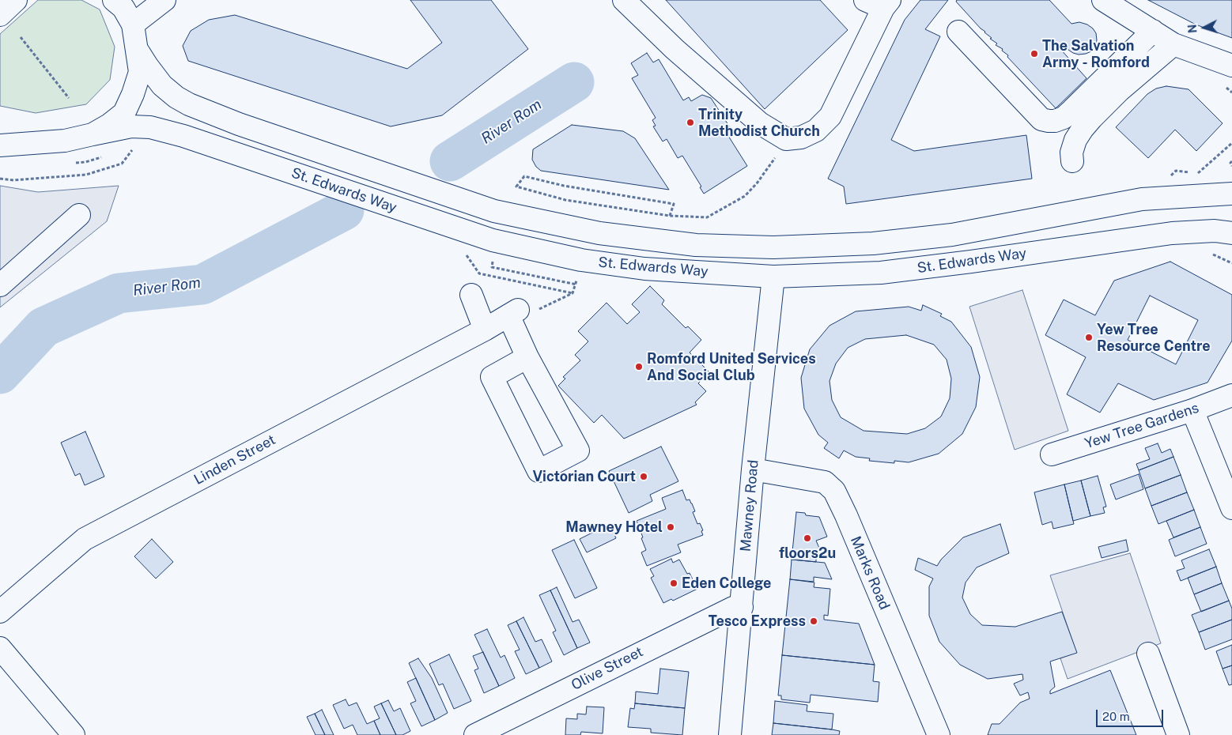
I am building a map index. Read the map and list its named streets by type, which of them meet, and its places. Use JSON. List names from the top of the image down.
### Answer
{
  "streets": {
    "street": [
      "St. Edwards Way",
      "Yew Tree Gardens",
      "Linden Street",
      "Mawney Road",
      "Marks Road",
      "Olive Street"
    ]
  },
  "crossings": [
    ["St. Edwards Way", "Mawney Road"],
    ["Mawney Road", "Marks Road"],
    ["Mawney Road", "Olive Street"]
  ],
  "water": ["River Rom"],
  "places": [
    "The Salvation Army - Romford",
    "Trinity Methodist Church",
    "Yew Tree Resource Centre",
    "Romford United Services And Social Club",
    "Victorian Court",
    "Mawney Hotel",
    "floors2u",
    "Eden College",
    "Tesco Express"
  ],
  "scale_bar": "20 m",
  "north": "left"
}
